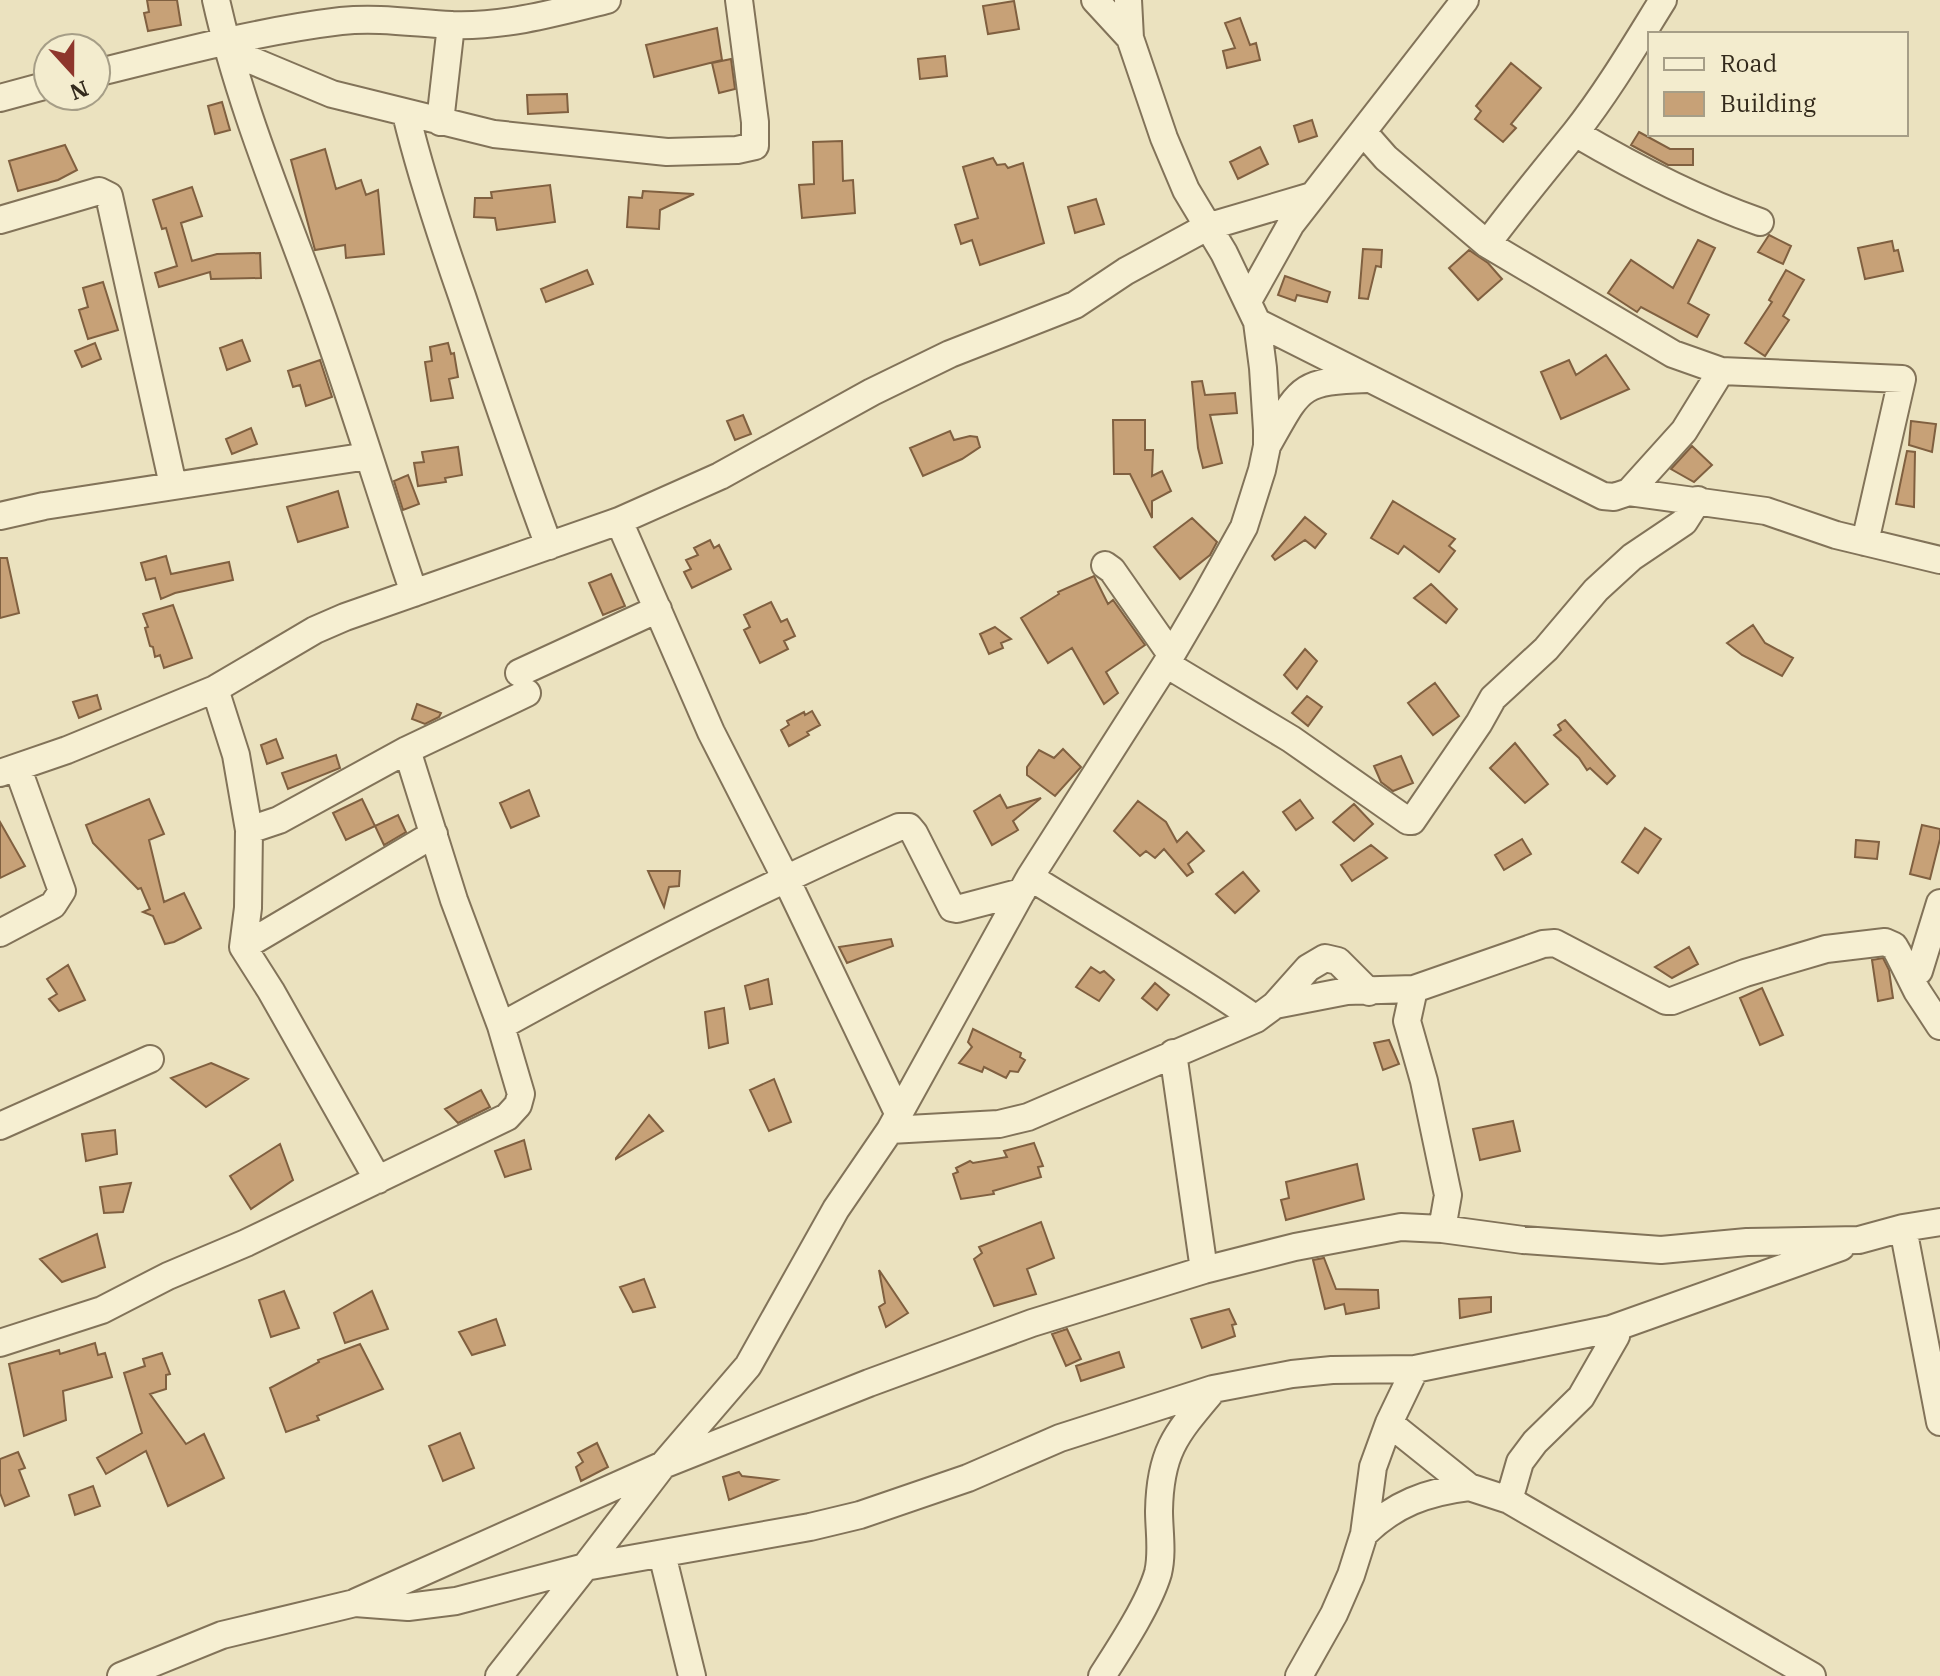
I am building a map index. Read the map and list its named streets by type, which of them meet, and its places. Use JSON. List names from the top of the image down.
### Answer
{
  "legend": ["Road", "Building"],
  "north": "bottom"
}
